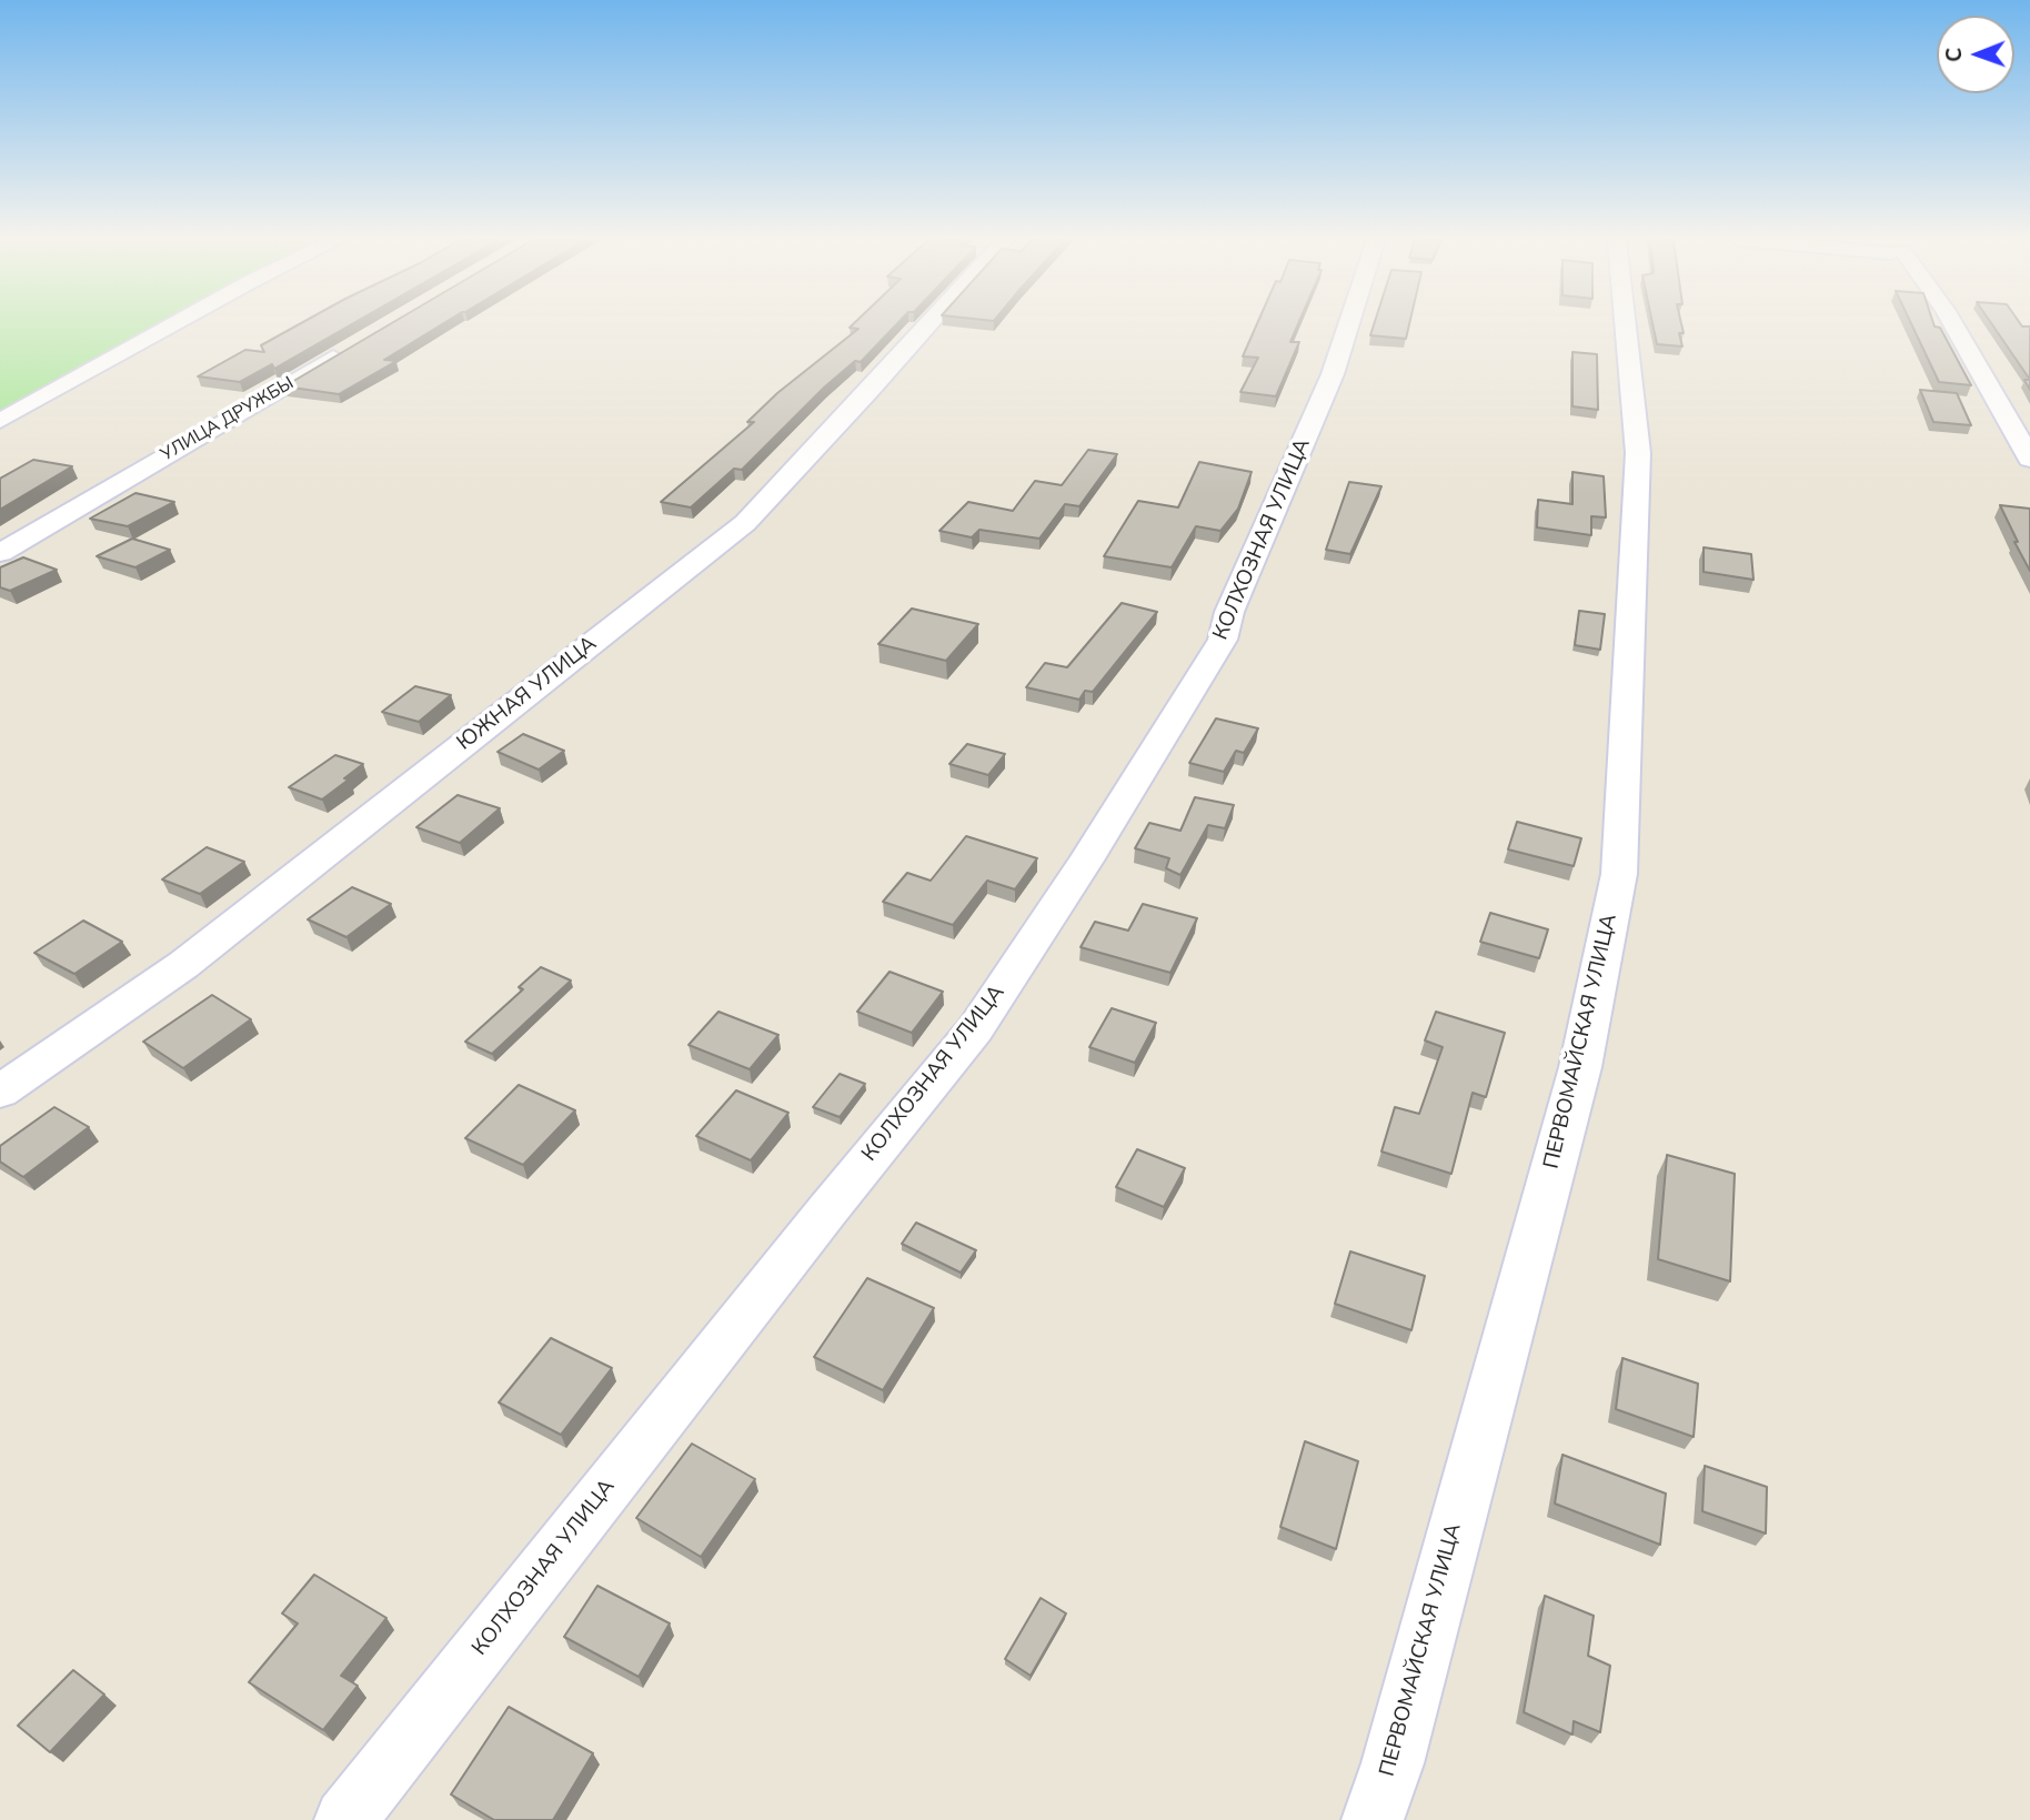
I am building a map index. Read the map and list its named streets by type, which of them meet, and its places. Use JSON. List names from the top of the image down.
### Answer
{
  "streets": {
    "street": [
      "УЛИЦА ДРУЖБЫ",
      "КОЛХОЗНАЯ УЛИЦА",
      "ЮЖНАЯ УЛИЦА",
      "ПЕРВОМАЙСКАЯ УЛИЦА"
    ]
  },
  "north": "left"
}
